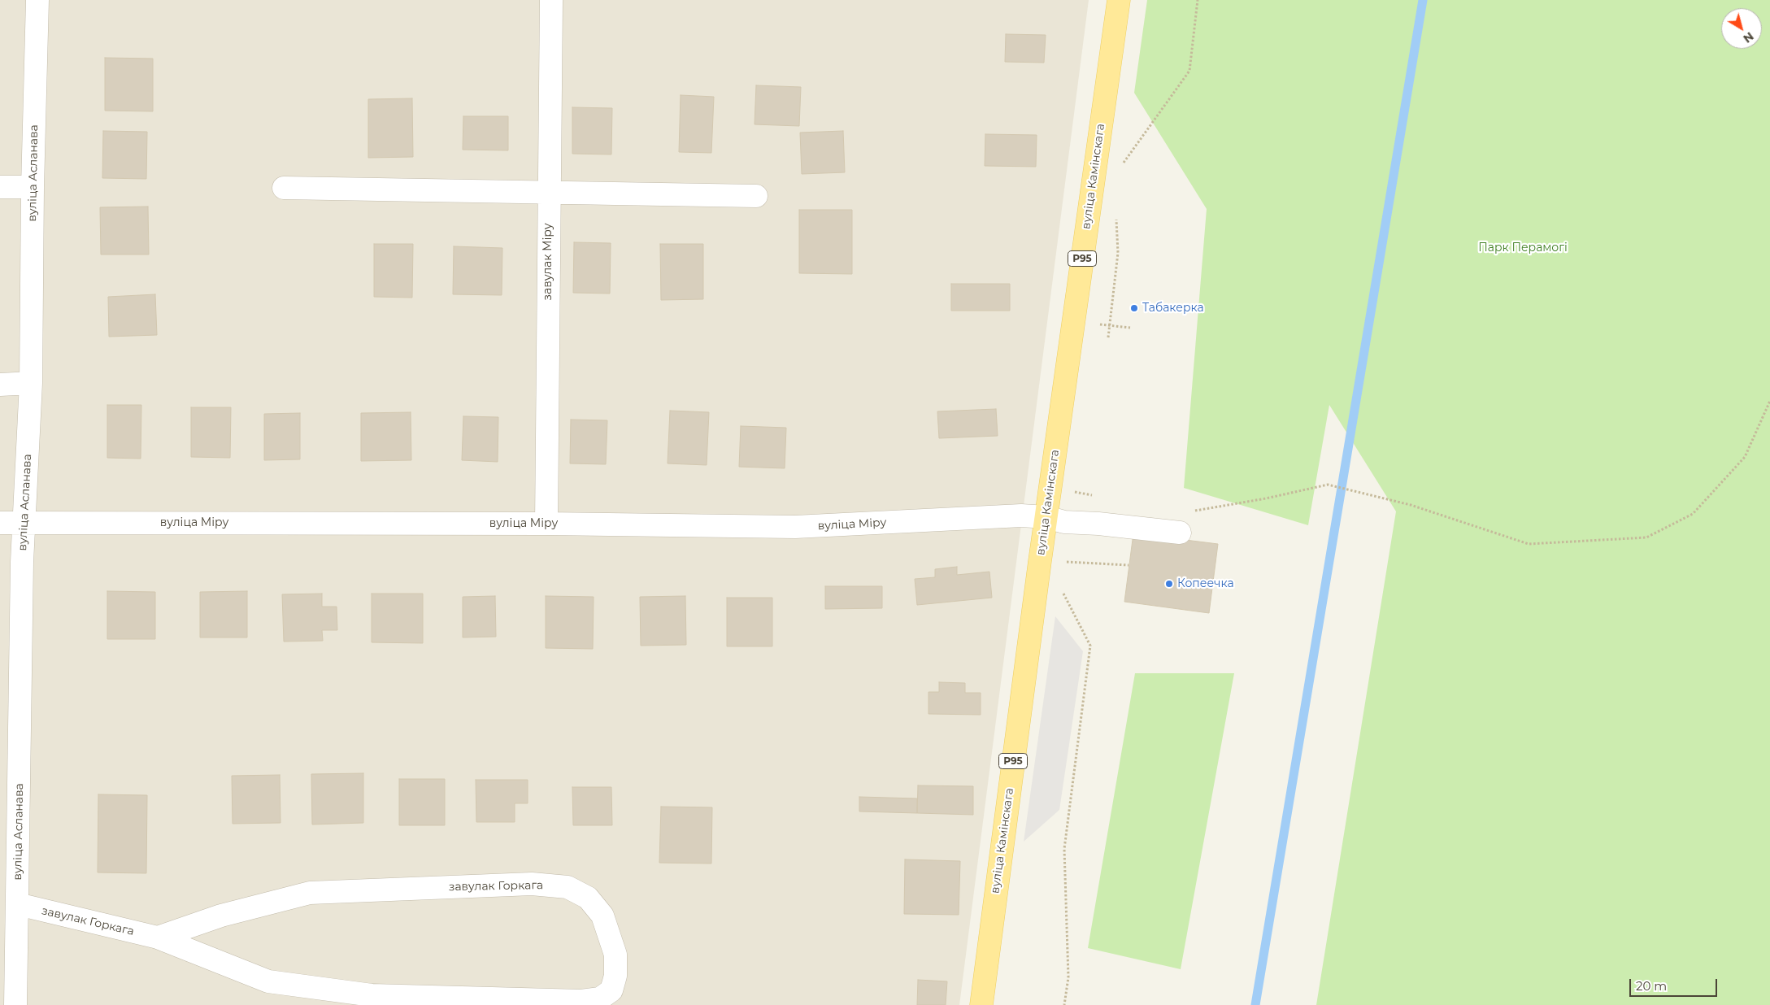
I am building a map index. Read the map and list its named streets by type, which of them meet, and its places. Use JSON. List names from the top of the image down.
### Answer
{
  "streets": {
    "main road": ["вуліца Камінскага", "Р95"],
    "street": [
      "вуліца Асланава",
      "завулак Міру",
      "вуліца Міру",
      "завулак Горкага"
    ]
  },
  "crossings": [
    ["вуліца Асланава", "вуліца Міру"],
    ["вуліца Асланава", "завулак Горкага"],
    ["вуліца Камінскага", "вуліца Міру"],
    ["завулак Міру", "вуліца Міру"]
  ],
  "parks": ["Парк Перамогі"],
  "places": ["Табакерка", "Копеечка"],
  "scale_bar": "20 m",
  "north": "bottom right"
}
